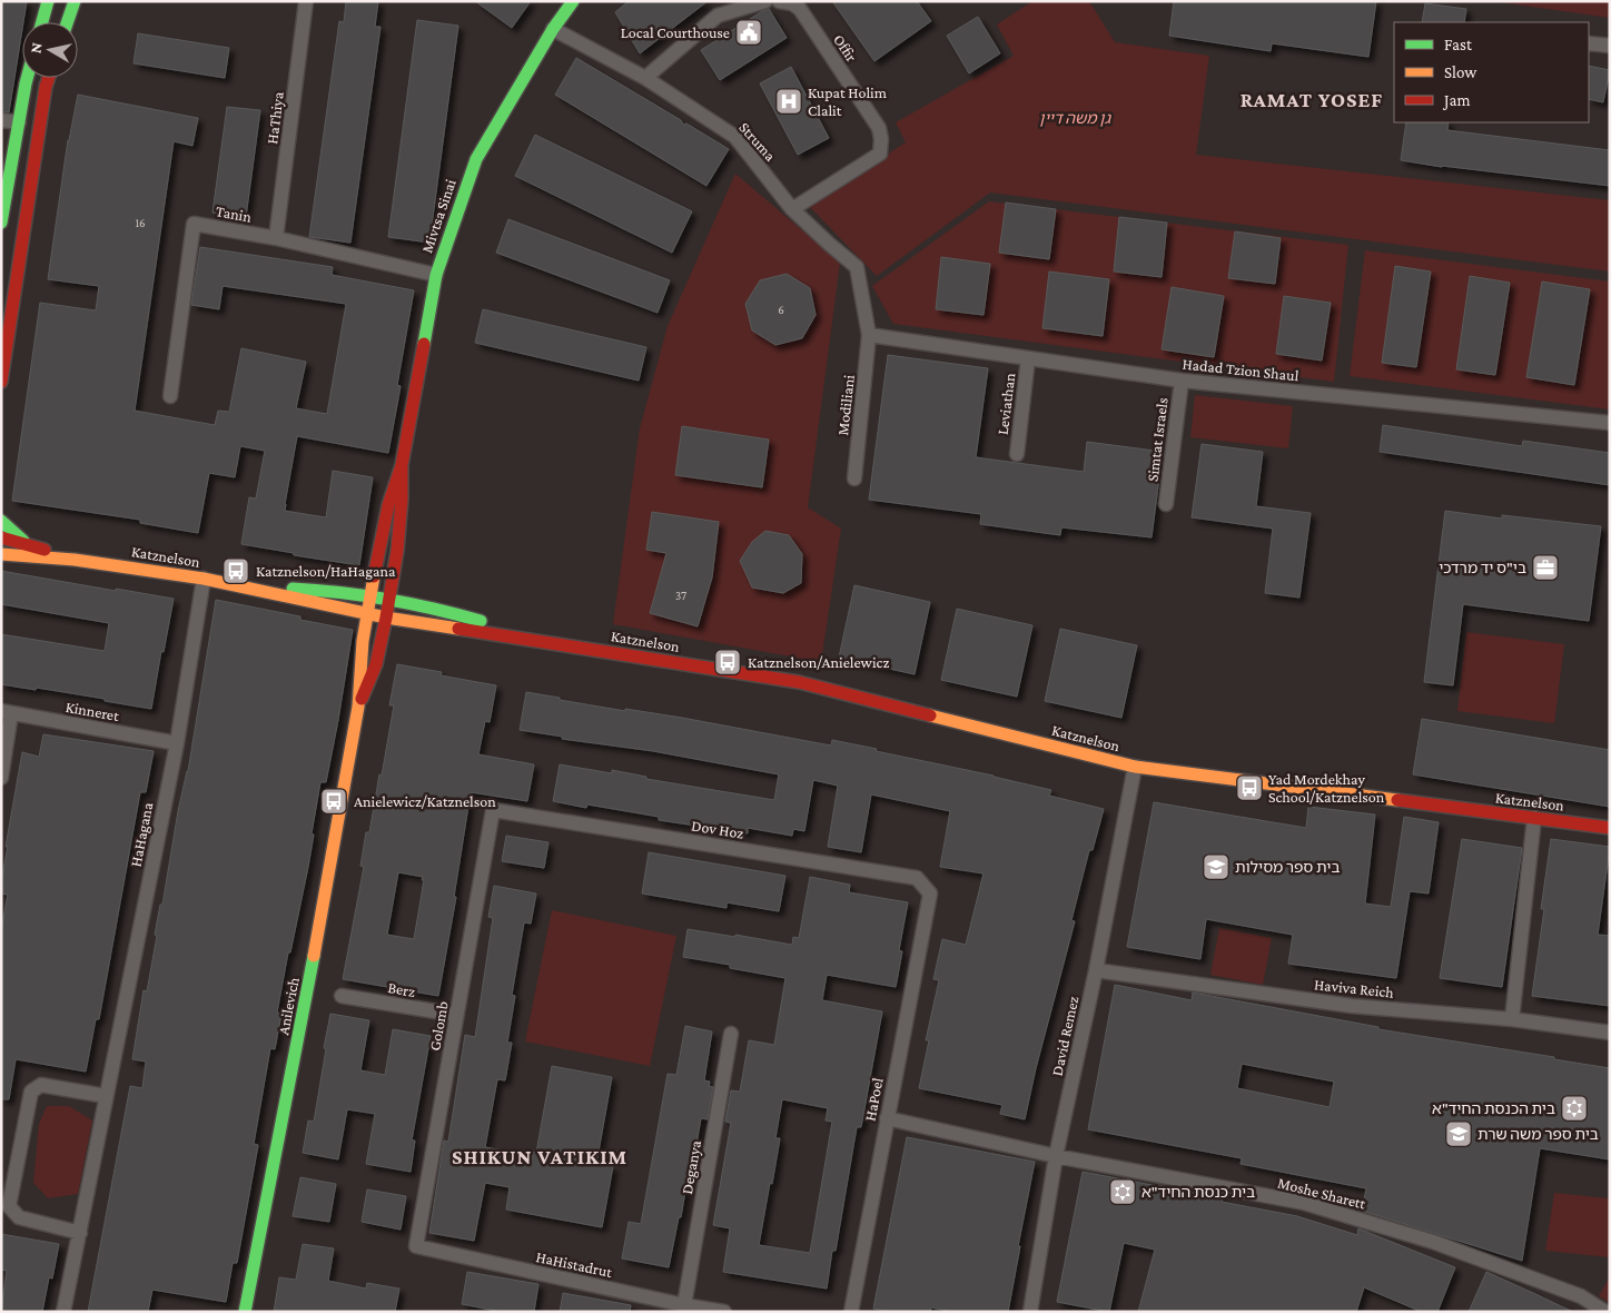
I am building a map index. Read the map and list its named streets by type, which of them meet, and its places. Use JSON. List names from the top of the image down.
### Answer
{
  "streets": {
    "street": [
      "Offir",
      "HaThiya",
      "Struma",
      "Tanin",
      "Mivtsa Sinai",
      "Hadad Tzion Shaul",
      "Leviathan",
      "Modiliani",
      "Simtat Israels",
      "Katznelson",
      "Kinneret",
      "Dov Hoz",
      "HaHagana",
      "Haviva Reich",
      "Berz",
      "Anilevich",
      "Golomb",
      "David Remez",
      "HaPoel",
      "Deganya",
      "Moshe Sharett",
      "HaHistadrut"
    ]
  },
  "crossings": [
    ["Offir", "Struma"],
    ["HaThiya", "Tanin"],
    ["Struma", "Mivtsa Sinai"],
    ["Struma", "Hadad Tzion Shaul"],
    ["Struma", "Modiliani"],
    ["Tanin", "Mivtsa Sinai"],
    ["Mivtsa Sinai", "Katznelson"],
    ["Mivtsa Sinai", "Anilevich"],
    ["Hadad Tzion Shaul", "Leviathan"],
    ["Hadad Tzion Shaul", "Modiliani"],
    ["Hadad Tzion Shaul", "Simtat Israels"],
    ["Katznelson", "HaHagana"],
    ["Katznelson", "Anilevich"],
    ["Katznelson", "David Remez"],
    ["Kinneret", "HaHagana"],
    ["Dov Hoz", "Golomb"],
    ["Dov Hoz", "HaPoel"],
    ["Haviva Reich", "David Remez"],
    ["Berz", "Golomb"],
    ["Golomb", "HaHistadrut"],
    ["David Remez", "Moshe Sharett"],
    ["HaPoel", "Moshe Sharett"],
    ["Deganya", "HaHistadrut"]
  ],
  "districts": ["RAMAT YOSEF", "SHIKUN VATIKIM"],
  "parks": ["גן משה דיין"],
  "places": {
    "public building": ["Local Courthouse"],
    "hospital": ["Kupat Holim Clalit"],
    "office": ["בי\"ס יד מרדכי"],
    "bus stop": [
      "Katznelson/HaHagana",
      "Katznelson/Anielewicz",
      "Yad Mordekhay School/Katznelson",
      "Anielewicz/Katznelson"
    ],
    "school or university": ["בית ספר מסילות", "בית ספר משה שרת"],
    "synagogue": ["בית הכנסת החיד\"א", "בית כנסת החיד\"א"]
  },
  "house_numbers": ["16", "6", "37"],
  "legend": ["Fast", "Slow", "Jam"],
  "north": "left"
}
